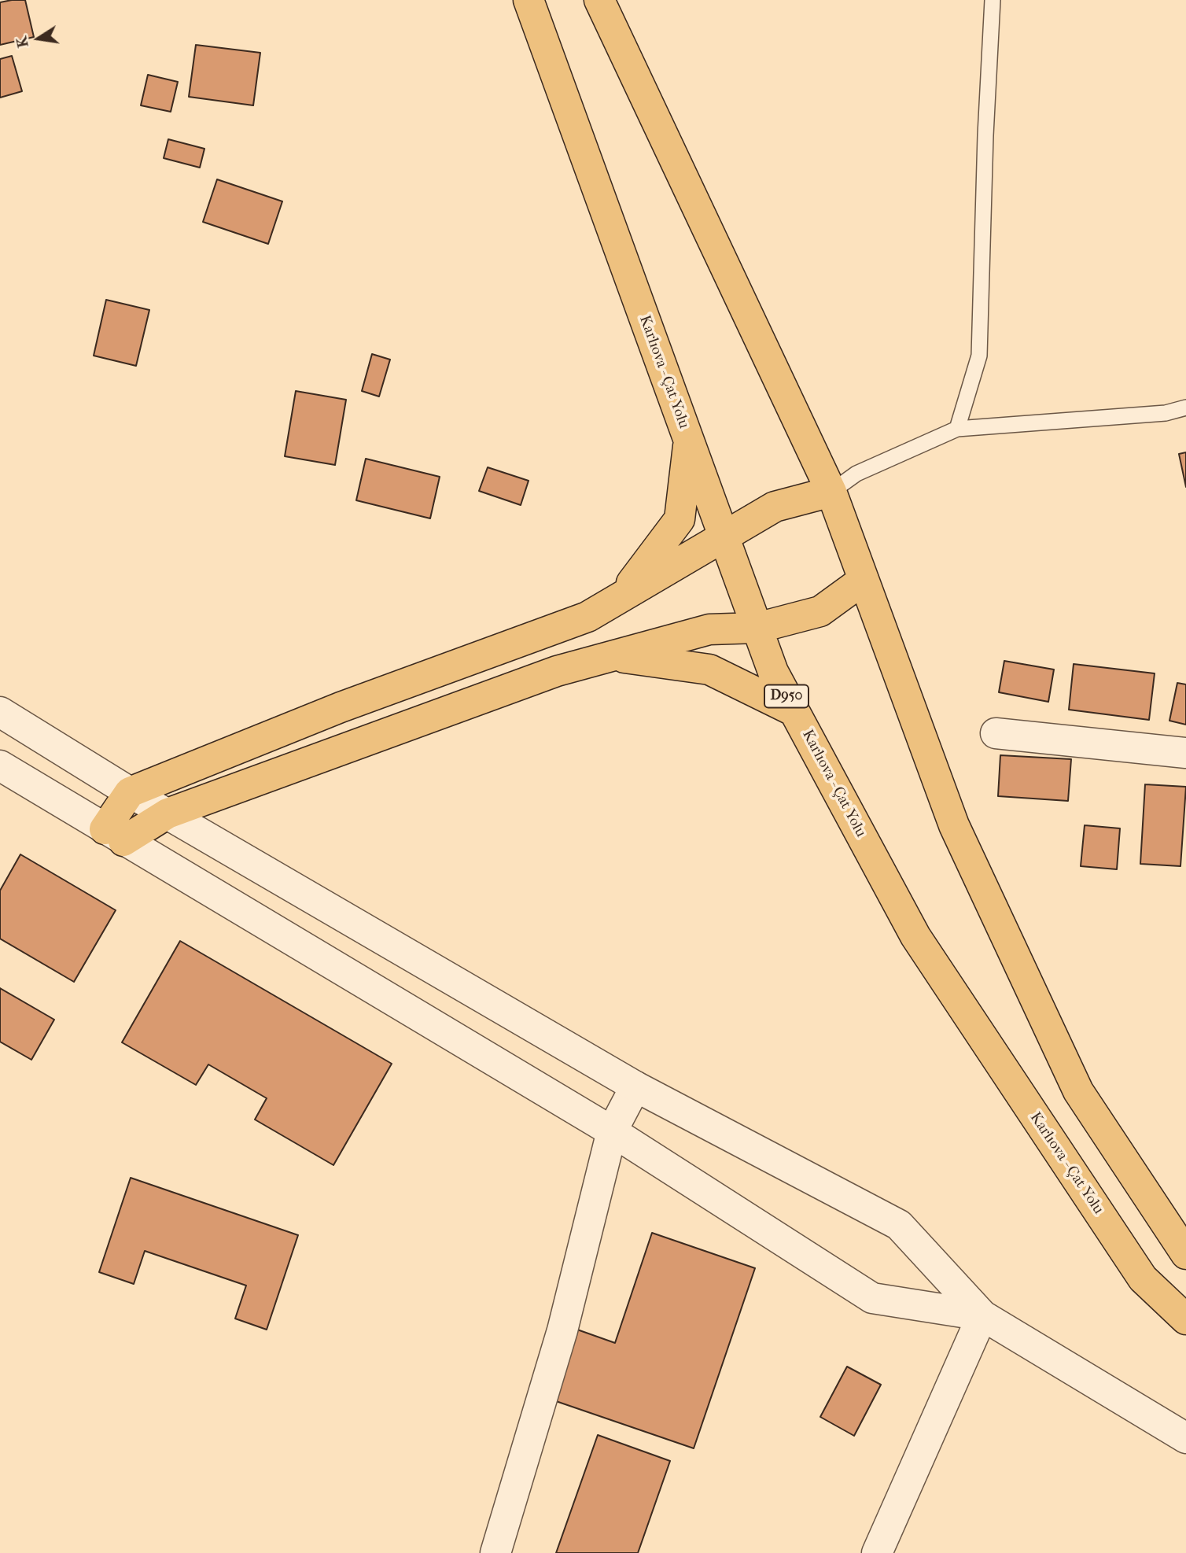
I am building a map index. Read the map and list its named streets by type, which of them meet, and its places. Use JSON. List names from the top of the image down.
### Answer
{
  "streets": {
    "highway": ["Karlıova - Çat Yolu", "D950"]
  },
  "north": "left"
}
